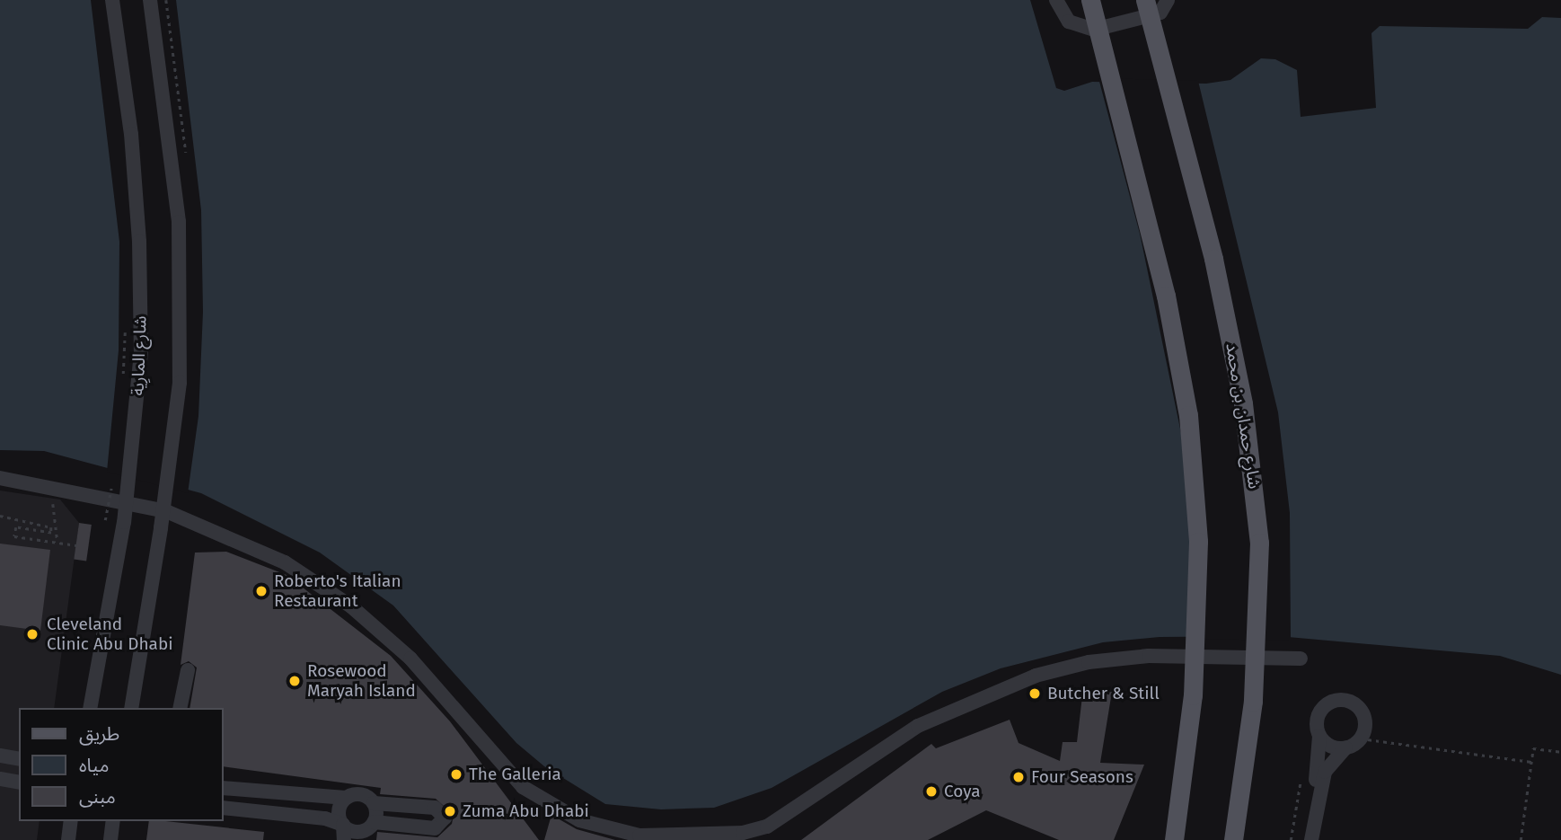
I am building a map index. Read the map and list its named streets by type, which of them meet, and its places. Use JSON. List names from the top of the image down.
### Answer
{
  "streets": {
    "main road": ["شارع حمدان بن محمد"],
    "street": ["شارع المارِية"]
  },
  "places": [
    "Roberto's Italian Restaurant",
    "Cleveland Clinic Abu Dhabi",
    "Rosewood Maryah Island",
    "Butcher & Still",
    "The Galleria",
    "Four Seasons",
    "Coya",
    "Zuma Abu Dhabi"
  ],
  "legend": ["طريق", "مياه", "مبنى"]
}
